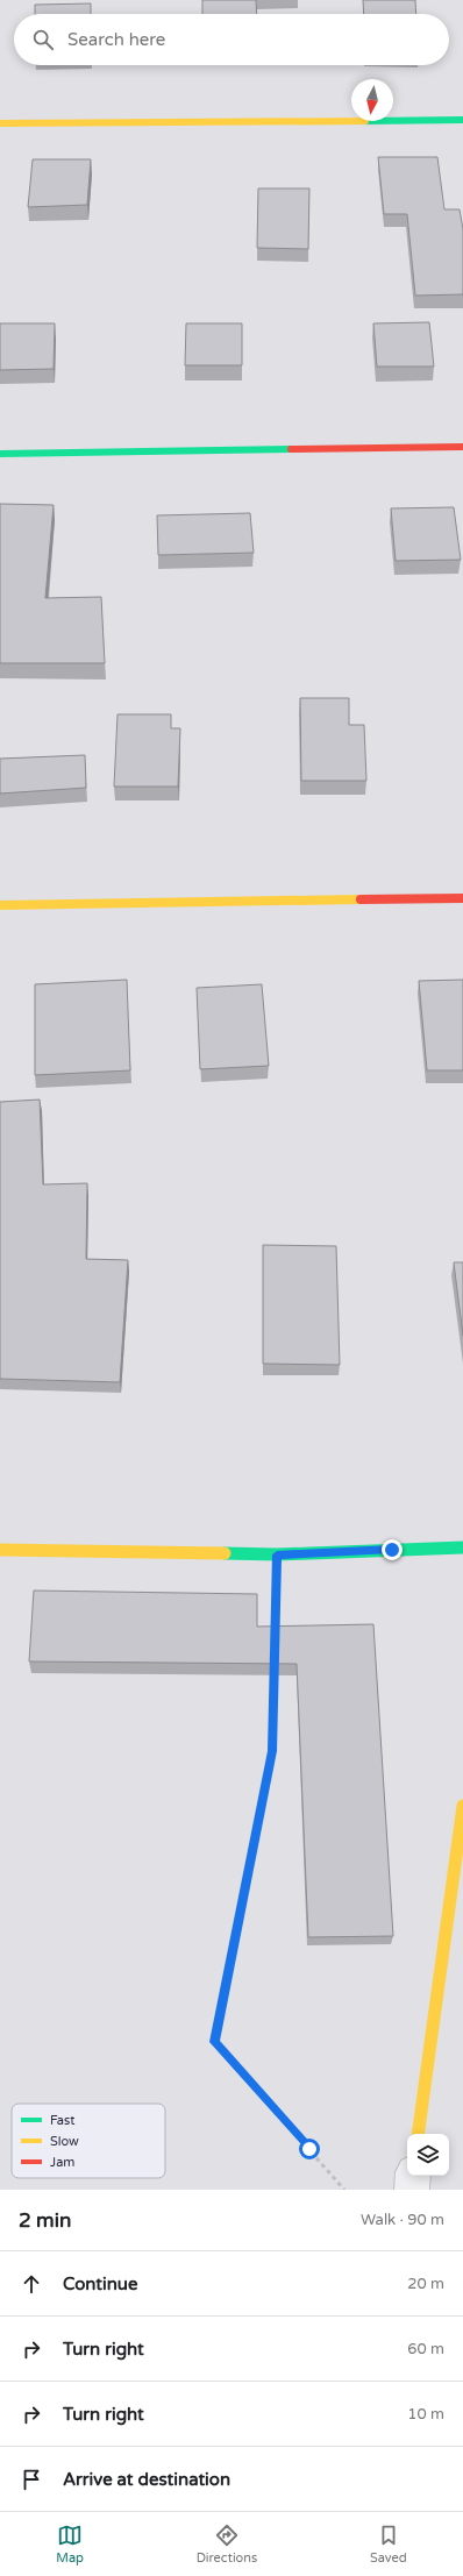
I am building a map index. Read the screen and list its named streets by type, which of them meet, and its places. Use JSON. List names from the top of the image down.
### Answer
{
  "legend": ["Fast", "Slow", "Jam"],
  "north": "bottom",
  "page": {
    "search": "Search here",
    "heading": ["2 min", "Walk · 90 m"],
    "list": [
      ["Continue", "20 m"],
      ["Turn right", "60 m"],
      ["Turn right", "10 m"],
      "Arrive at destination"
    ],
    "nav": ["Map", "Directions", "Saved"]
  }
}
